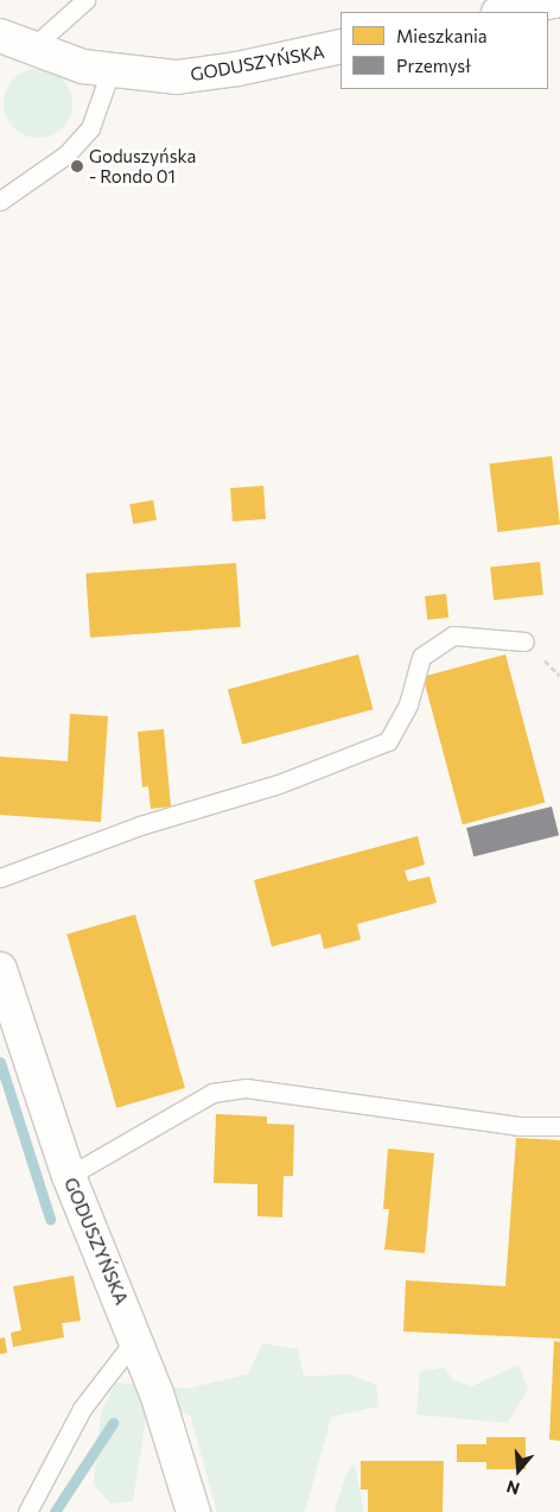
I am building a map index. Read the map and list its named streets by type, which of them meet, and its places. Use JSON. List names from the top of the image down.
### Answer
{
  "streets": {
    "street": ["GODUSZYŃSKA"]
  },
  "places": ["Goduszyńska - Rondo 01"],
  "legend": ["Mieszkania", "Przemysł"],
  "north": "bottom"
}
